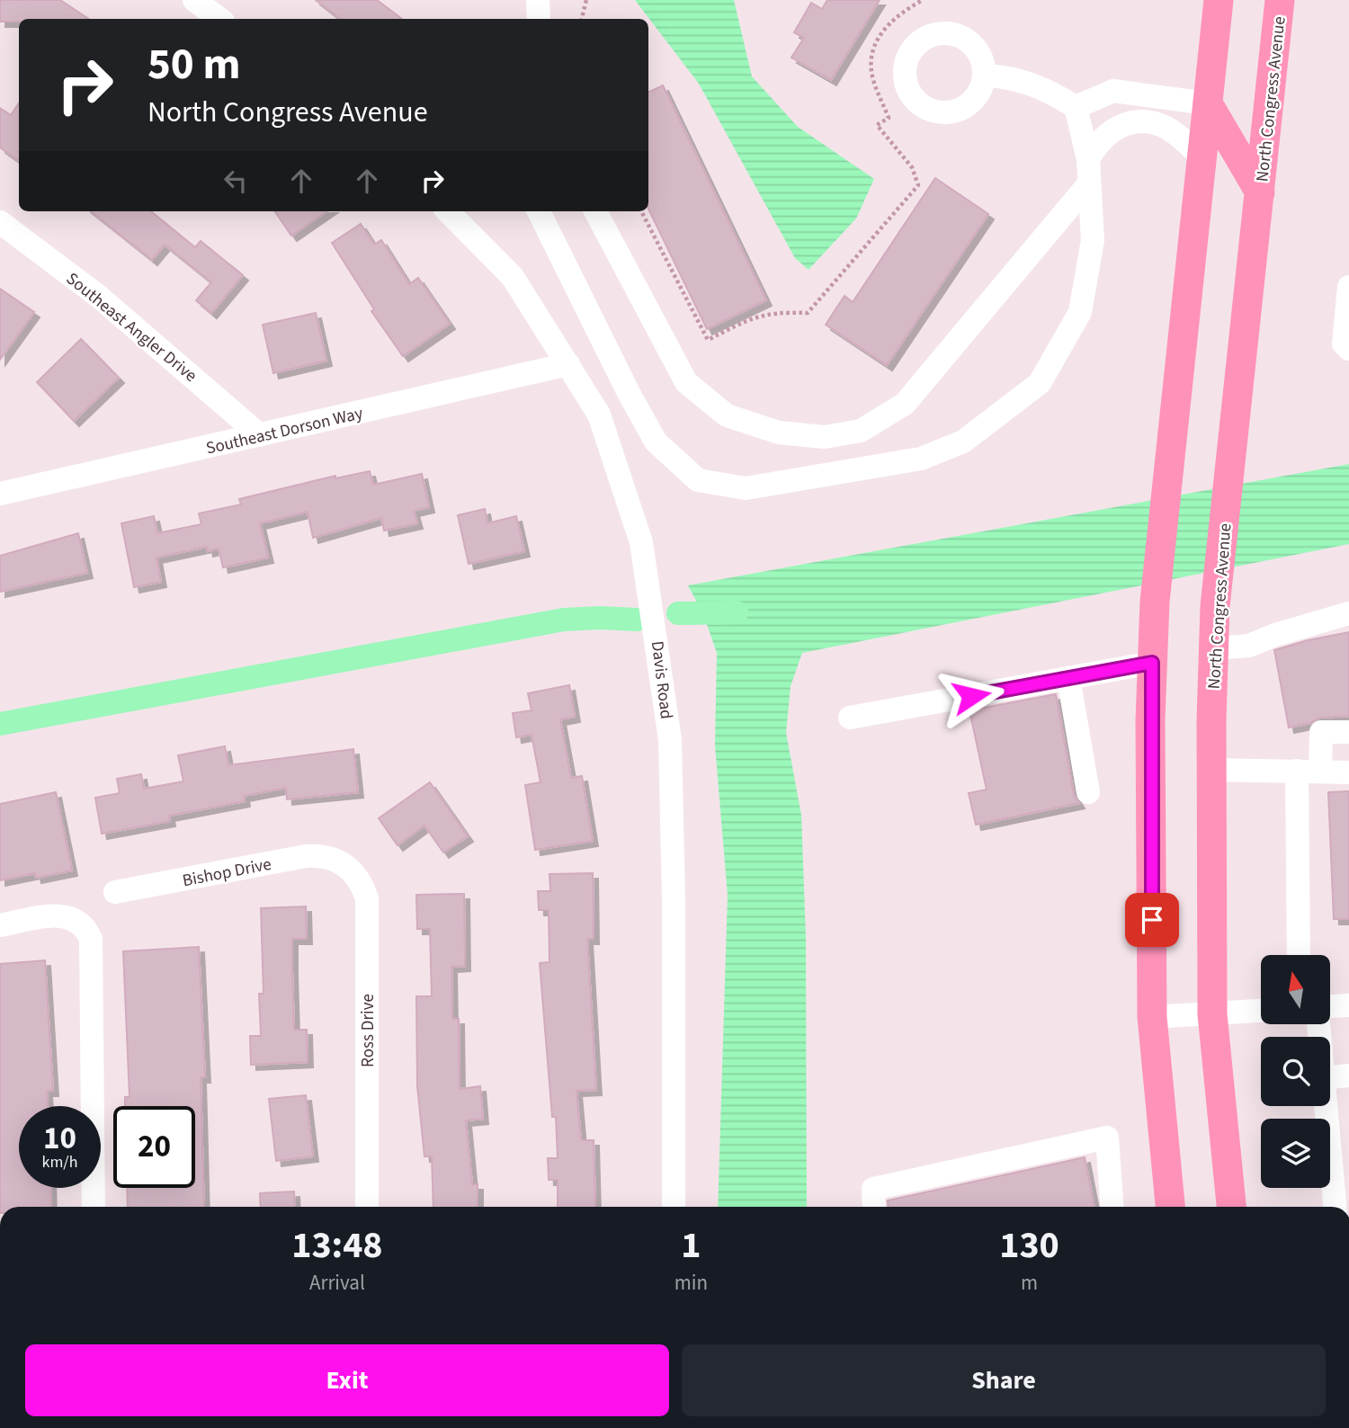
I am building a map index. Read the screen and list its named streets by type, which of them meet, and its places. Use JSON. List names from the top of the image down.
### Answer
{
  "streets": {
    "main road": ["North Congress Avenue"],
    "street": [
      "Southeast Angler Drive",
      "Southeast Dorson Way",
      "Davis Road",
      "Bishop Drive",
      "Ross Drive"
    ]
  },
  "crossings": [
    ["Southeast Angler Drive", "Southeast Dorson Way"],
    ["Southeast Dorson Way", "Davis Road"],
    ["Bishop Drive", "Ross Drive"]
  ],
  "north": "top",
  "page": {
    "turn": ["50 m", "North Congress Avenue"],
    "speed": "10 km/h",
    "limit": "20",
    "eta": [
      "13:48",
      "Arrival",
      "1",
      "min",
      "130",
      "m"
    ],
    "buttons": ["Exit", "Share"]
  }
}
